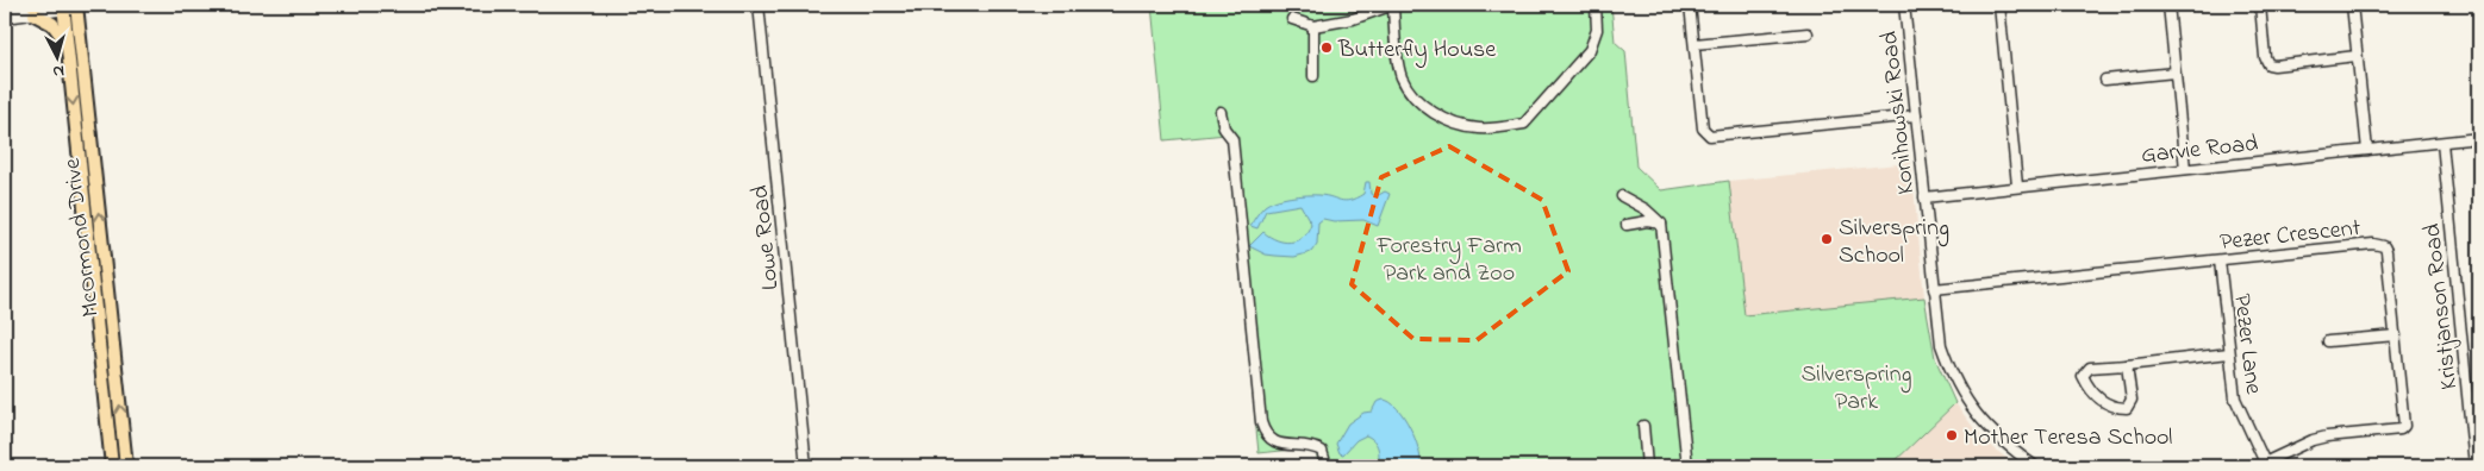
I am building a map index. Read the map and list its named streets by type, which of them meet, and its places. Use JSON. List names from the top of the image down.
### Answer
{
  "streets": {
    "main road": ["McOrmond Drive"],
    "street": [
      "Konihowski Road",
      "Garvie Road",
      "Pezer Crescent",
      "Lowe Road",
      "Kristjanson Road",
      "Pezer Lane"
    ]
  },
  "crossings": [
    ["Konihowski Road", "Garvie Road"],
    ["Konihowski Road", "Pezer Crescent"],
    ["Garvie Road", "Kristjanson Road"],
    ["Pezer Crescent", "Pezer Lane"]
  ],
  "parks": ["Forestry Farm Park and Zoo", "Silverspring Park"],
  "places": ["Butterfly House", "Silverspring School", "Mother Teresa School"],
  "north": "bottom"
}
